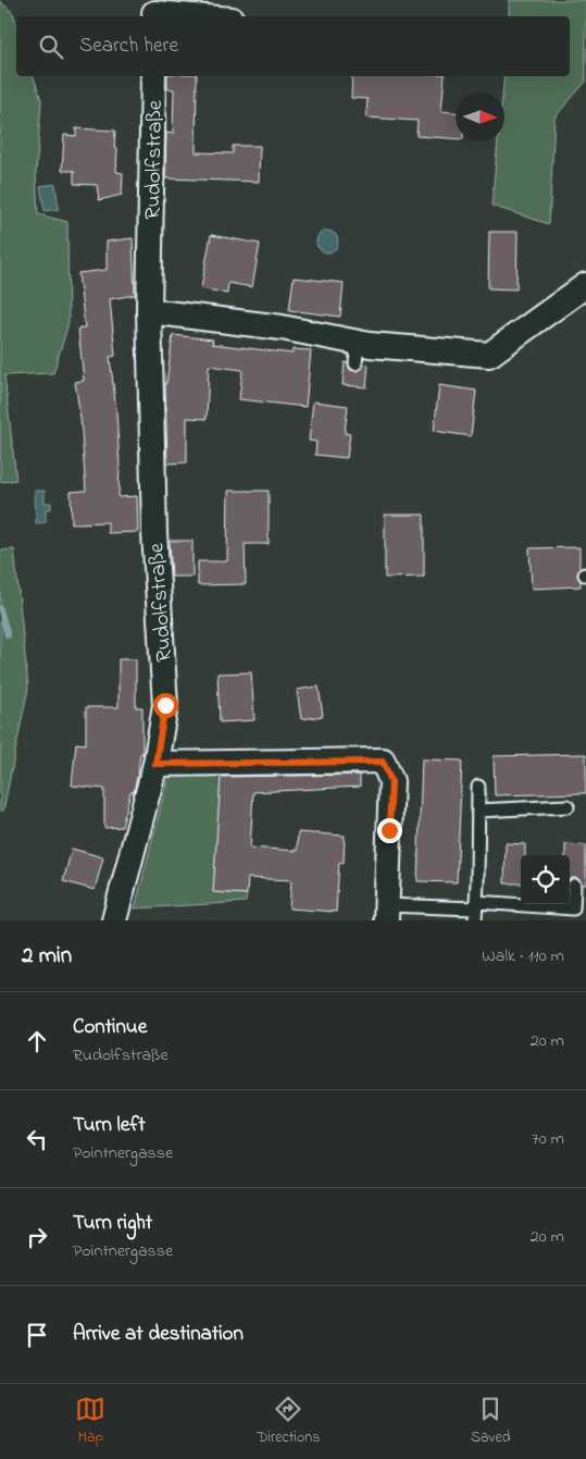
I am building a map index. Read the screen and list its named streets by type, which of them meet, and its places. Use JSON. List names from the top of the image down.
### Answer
{
  "streets": {
    "street": ["Rudolfstraße"]
  },
  "north": "right",
  "page": {
    "search": "Search here",
    "heading": ["2 min", "Walk · 110 m"],
    "list": [
      ["Continue", "Rudolfstraße", "20 m"],
      ["Turn left", "Pointnergasse", "70 m"],
      ["Turn right", "Pointnergasse", "20 m"],
      "Arrive at destination"
    ],
    "nav": ["Map", "Directions", "Saved"]
  }
}
